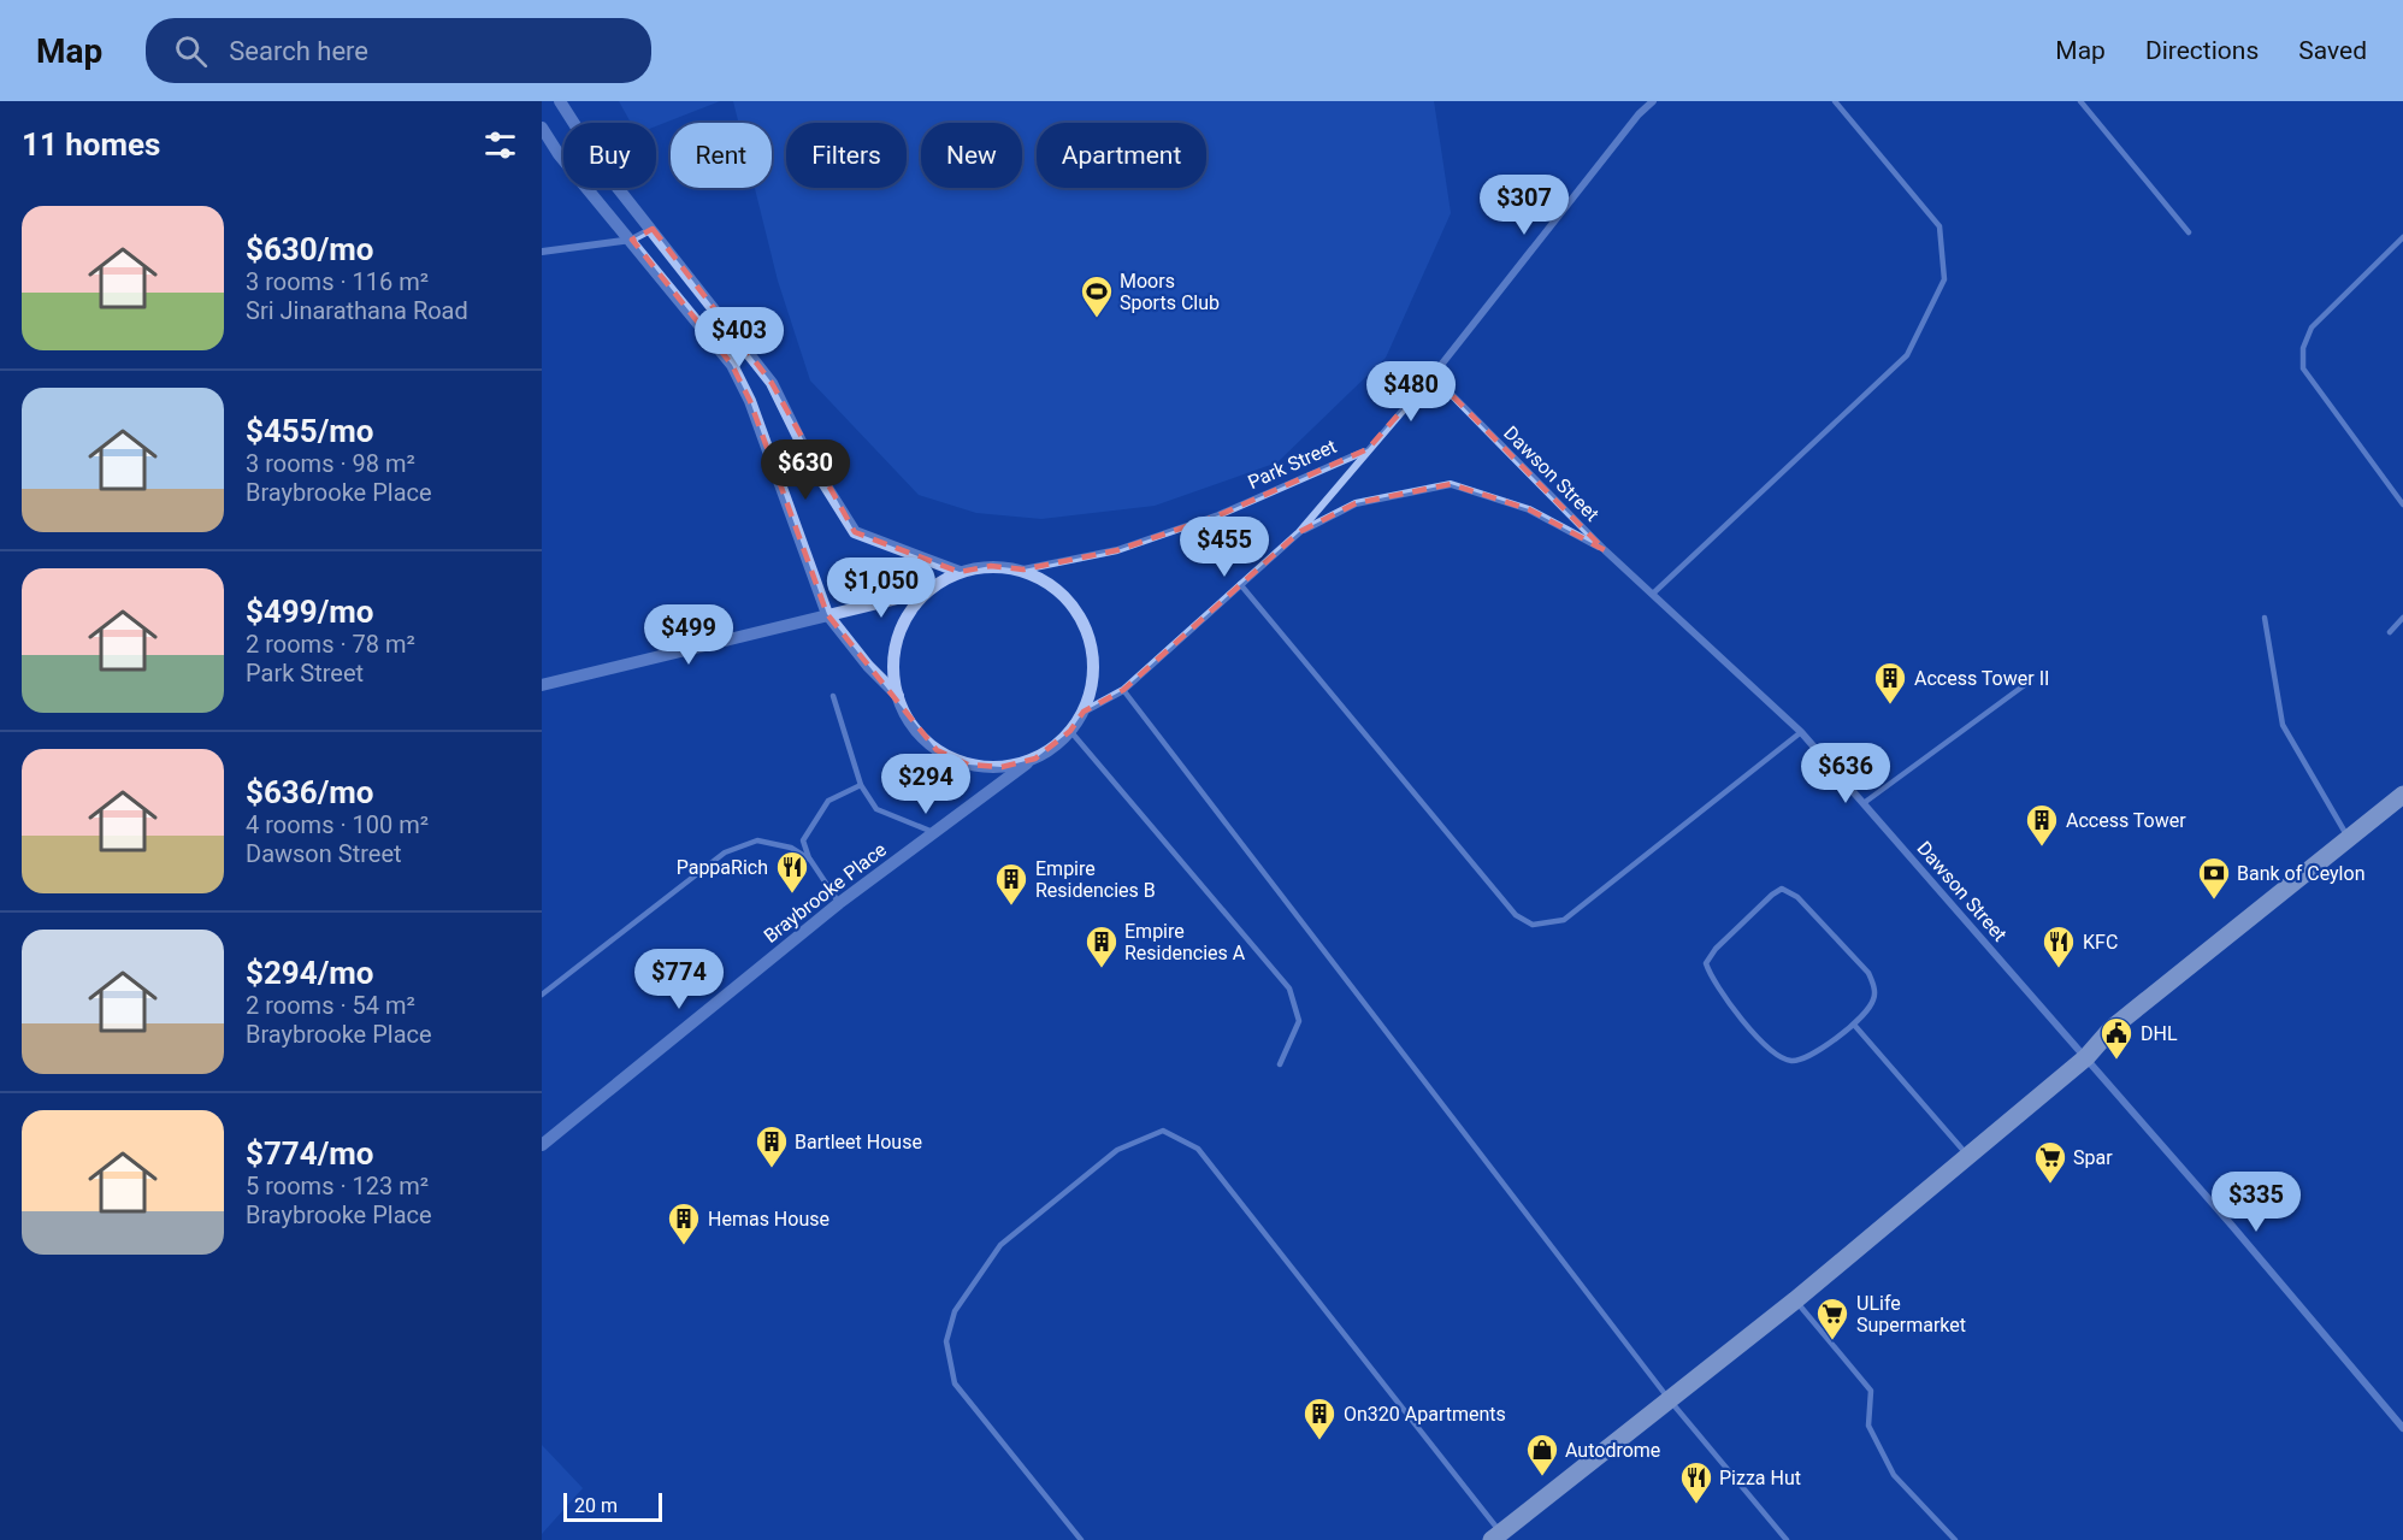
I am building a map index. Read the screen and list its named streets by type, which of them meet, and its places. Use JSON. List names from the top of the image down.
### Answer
{
  "streets": {
    "street": ["Park Street", "Dawson Street", "Braybrooke Place"]
  },
  "crossings": [
    ["Park Street", "Braybrooke Place"]
  ],
  "places": {
    "sports": ["Moors Sports Club"],
    "building": [
      "Access Tower II",
      "Access Tower",
      "Empire Residencies B",
      "Empire Residencies A",
      "Bartleet House",
      "Hemas House",
      "On320 Apartments"
    ],
    "restaurant": ["PappaRich", "KFC", "Pizza Hut"],
    "bank": ["Bank of Ceylon"],
    "public building": ["DHL"],
    "supermarket": ["Spar", "ULife Supermarket"],
    "shop": ["Autodrome"]
  },
  "scale_bar": "20 m",
  "page": {
    "header": "Map",
    "search": "Search here",
    "nav": ["Map", "Directions", "Saved"],
    "heading": "11 homes",
    "chip": [
      "Buy",
      "Rent",
      "Filters",
      "New",
      "Apartment"
    ],
    "price": [
      "$307",
      "$403",
      "$480",
      "$630",
      "$455",
      "$1,050",
      "$499",
      "$636",
      "$294",
      "$774",
      "$335"
    ],
    "list": [
      {
        "name": "$630/mo",
        "note": "3 rooms · 116 m² · Sri Jinarathana Road"
      },
      {
        "name": "$455/mo",
        "note": "3 rooms · 98 m² · Braybrooke Place"
      },
      {
        "name": "$499/mo",
        "note": "2 rooms · 78 m² · Park Street"
      },
      {
        "name": "$636/mo",
        "note": "4 rooms · 100 m² · Dawson Street"
      },
      {
        "name": "$294/mo",
        "note": "2 rooms · 54 m² · Braybrooke Place"
      },
      {
        "name": "$774/mo",
        "note": "5 rooms · 123 m² · Braybrooke Place"
      }
    ],
    "scale": "20 m"
  }
}
